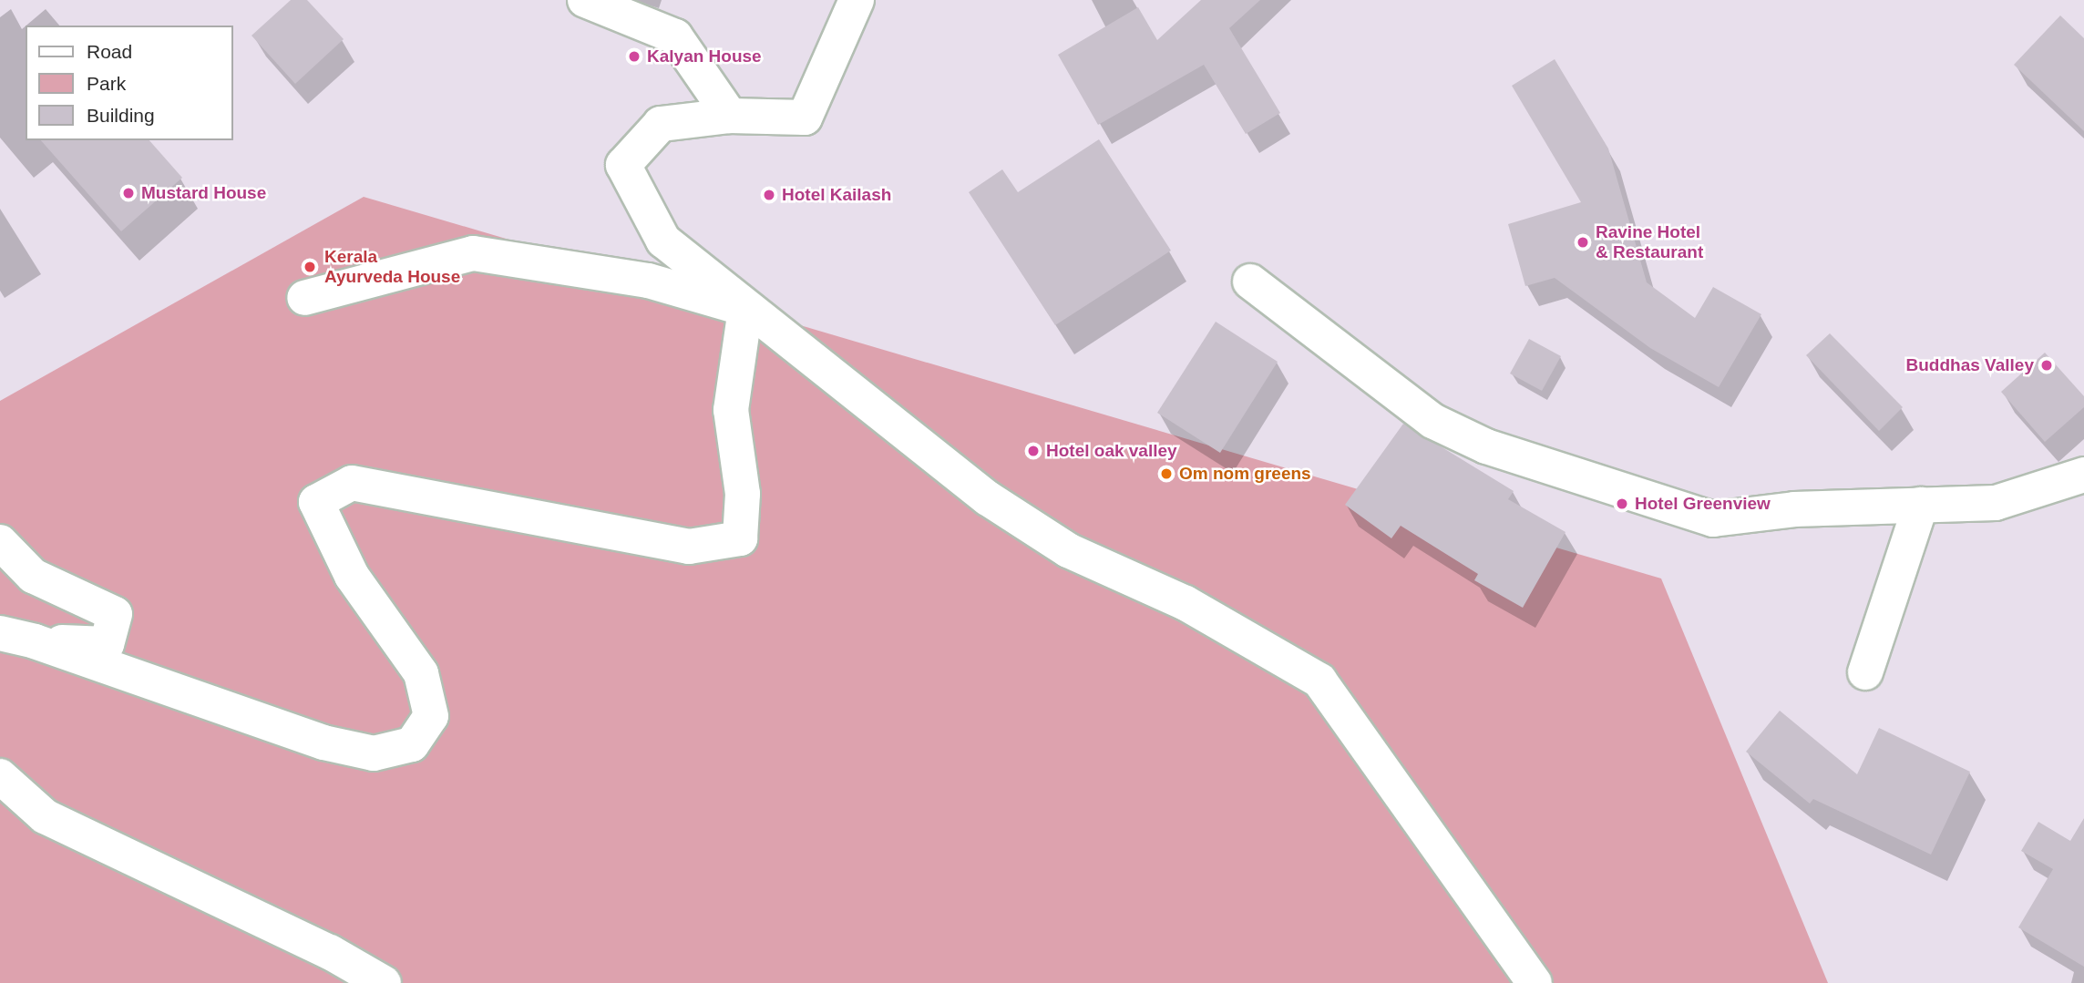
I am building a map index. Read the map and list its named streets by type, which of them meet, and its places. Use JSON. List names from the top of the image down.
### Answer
{
  "places": [
    "Kalyan House",
    "Mustard House",
    "Hotel Kailash",
    "Ravine Hotel & Restaurant",
    "Kerala Ayurveda House",
    "Buddhas Valley",
    "Hotel oak valley",
    "Om nom greens",
    "Hotel Greenview"
  ],
  "legend": ["Road", "Park", "Building"]
}
